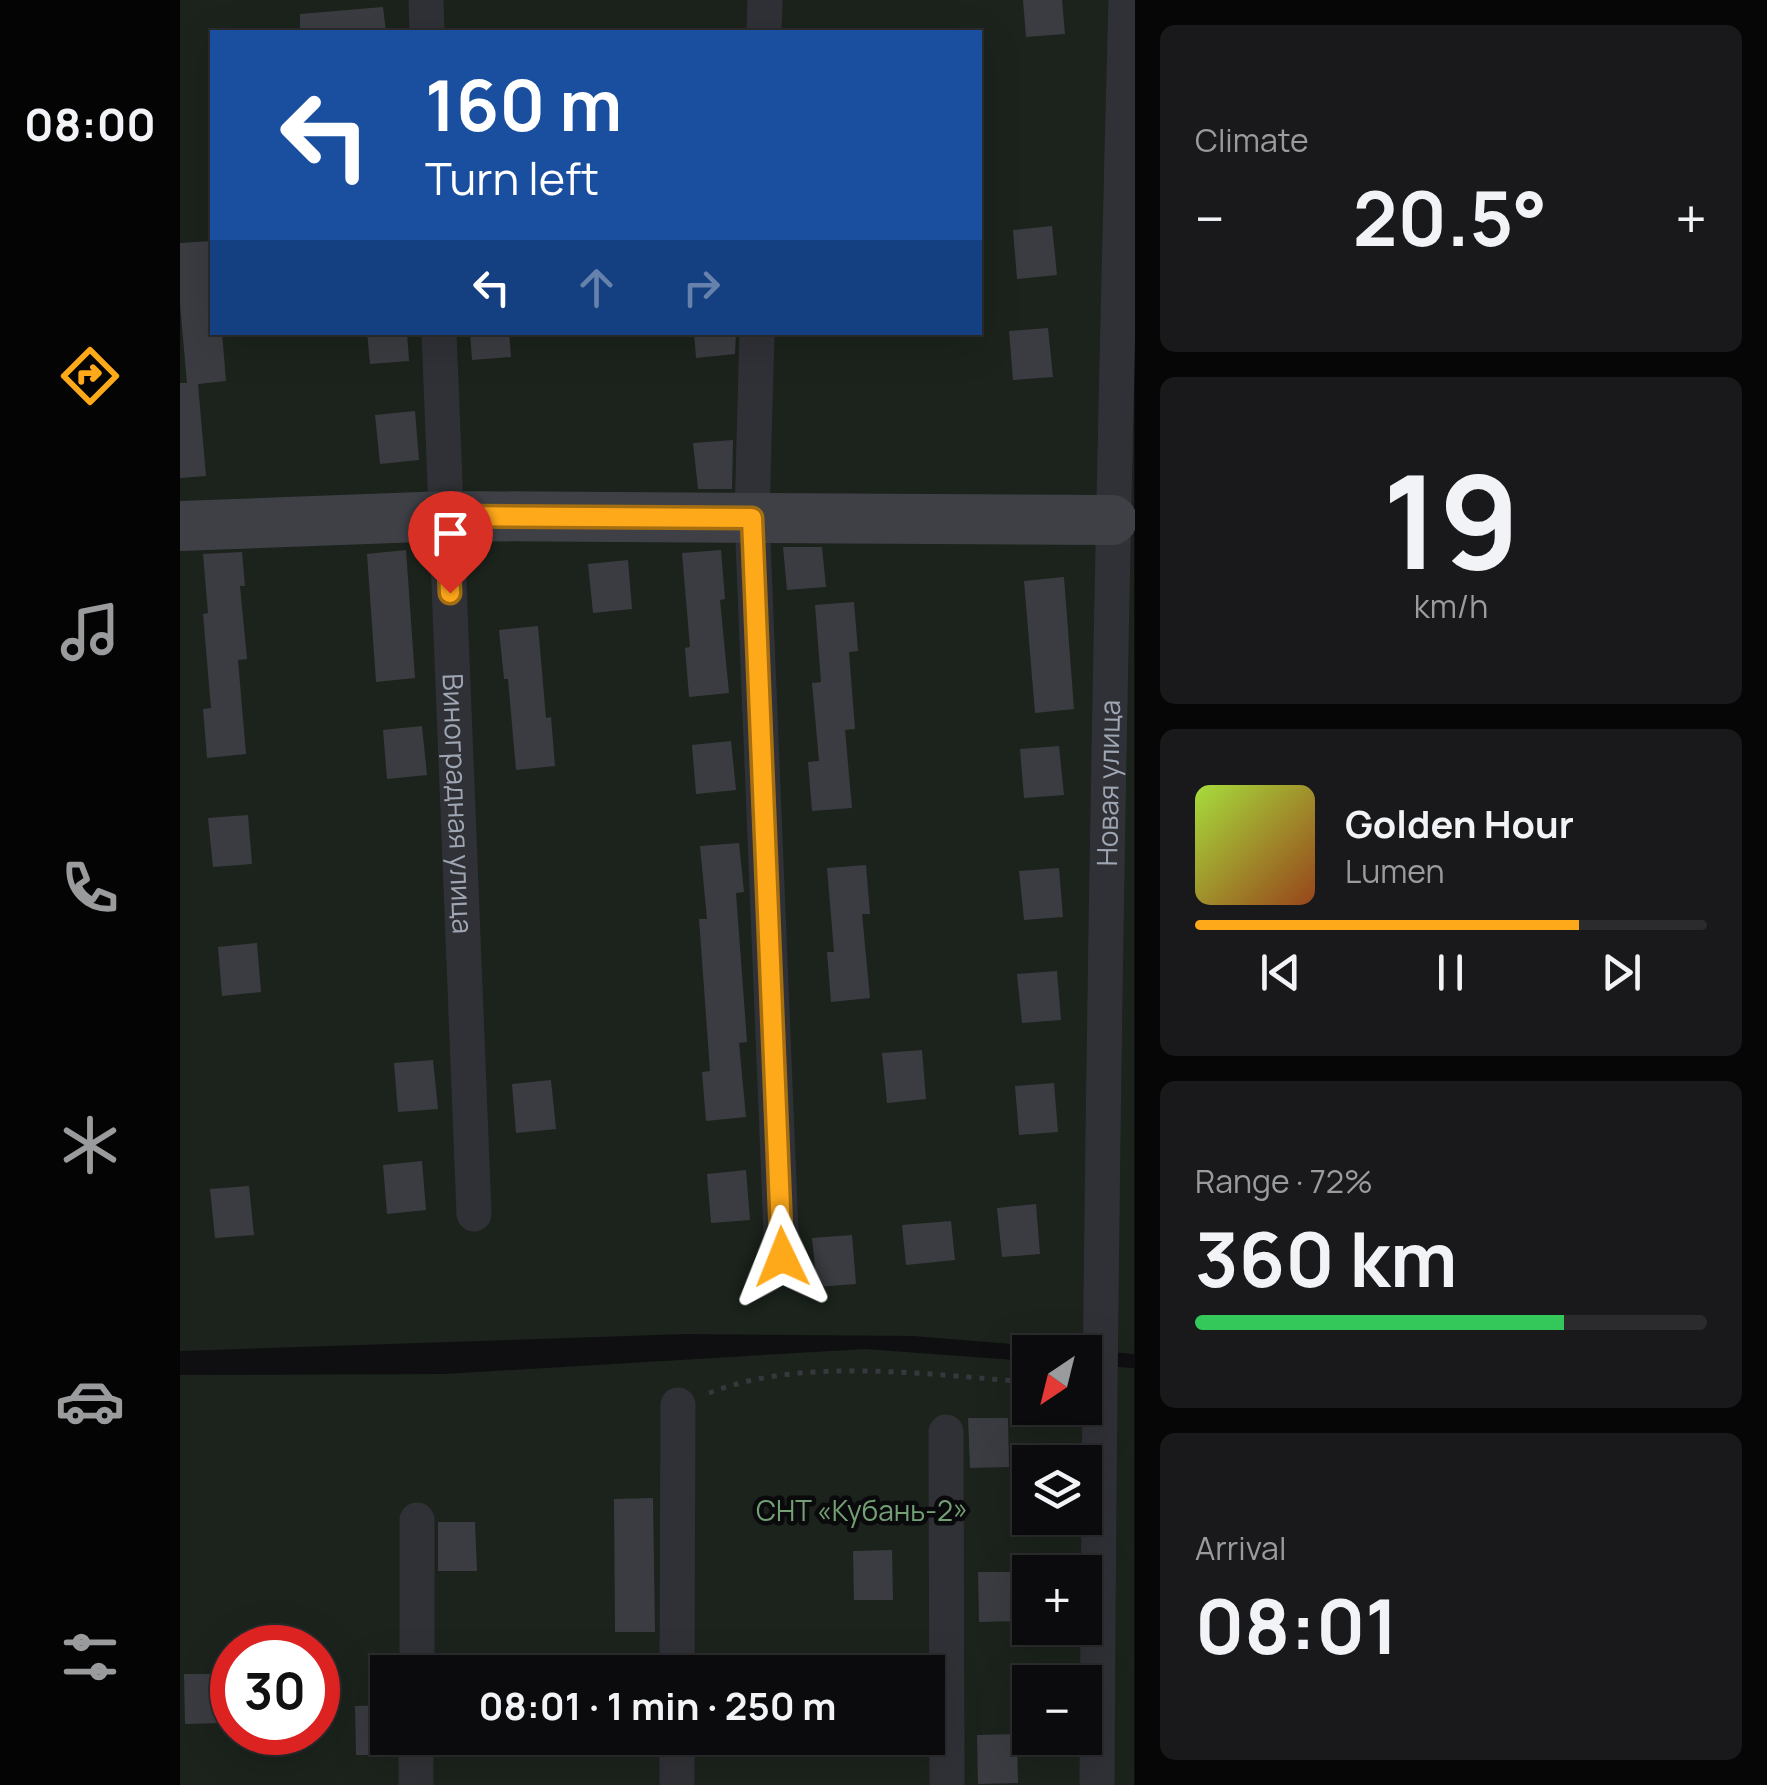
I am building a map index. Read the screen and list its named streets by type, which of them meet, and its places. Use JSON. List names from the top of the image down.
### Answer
{
  "streets": {
    "street": ["Новая улица", "Виноградная улица"]
  },
  "parks": ["СНТ «Кубань-2»"],
  "north": "bottom left",
  "page": {
    "tabs": "08:00",
    "tile": [
      "Climate",
      ["19", "km/h"],
      ["Range · 72%", "360 km"],
      ["Arrival", "08:01"]
    ],
    "turn": ["160 m", "Turn left"],
    "heat": ["−", "20.5°", "+"],
    "song": ["Golden Hour", "Lumen"],
    "map_buttons": ["+", "−"],
    "limit": "30",
    "trip": "08:01 · 1 min · 250 m"
  }
}
